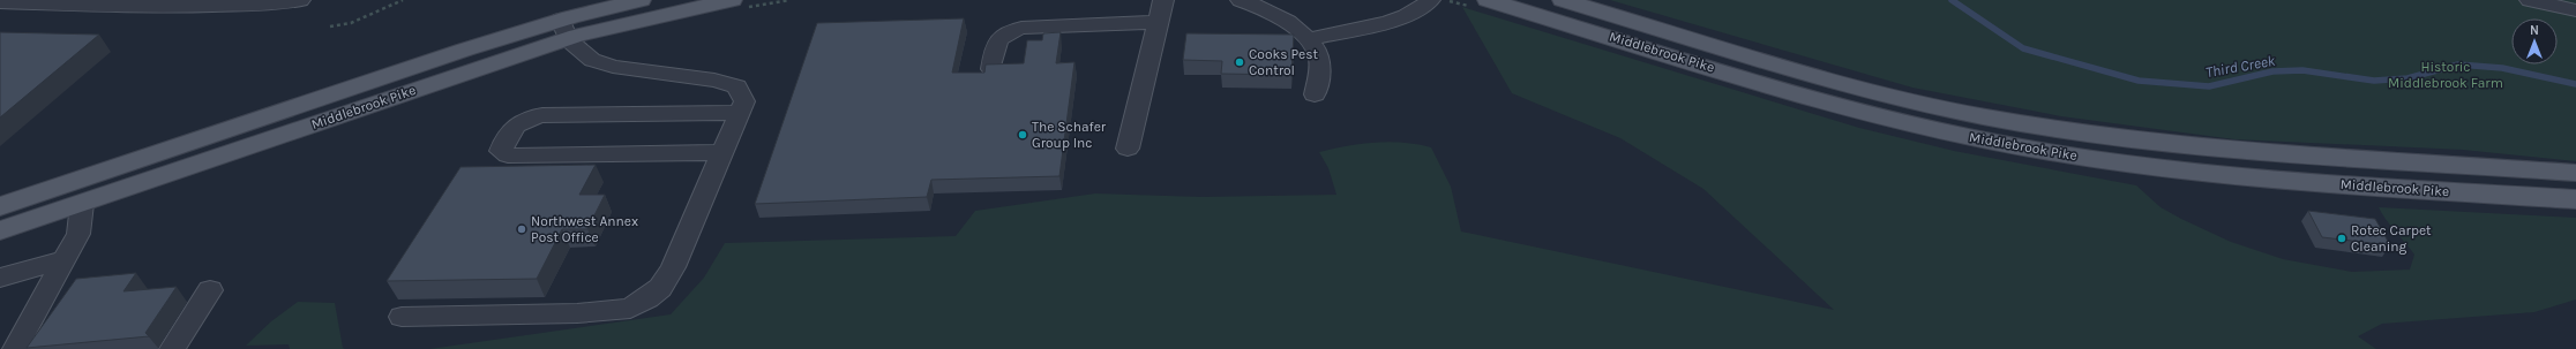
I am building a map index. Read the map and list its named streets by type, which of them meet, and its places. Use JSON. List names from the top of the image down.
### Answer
{
  "streets": {
    "main road": ["Middlebrook Pike"]
  },
  "water": ["Third Creek"],
  "parks": ["Historic Middlebrook Farm"],
  "places": [
    "Cooks Pest Control",
    "The Schafer Group Inc",
    "Northwest Annex Post Office",
    "Rotec Carpet Cleaning"
  ],
  "north": "top"
}
